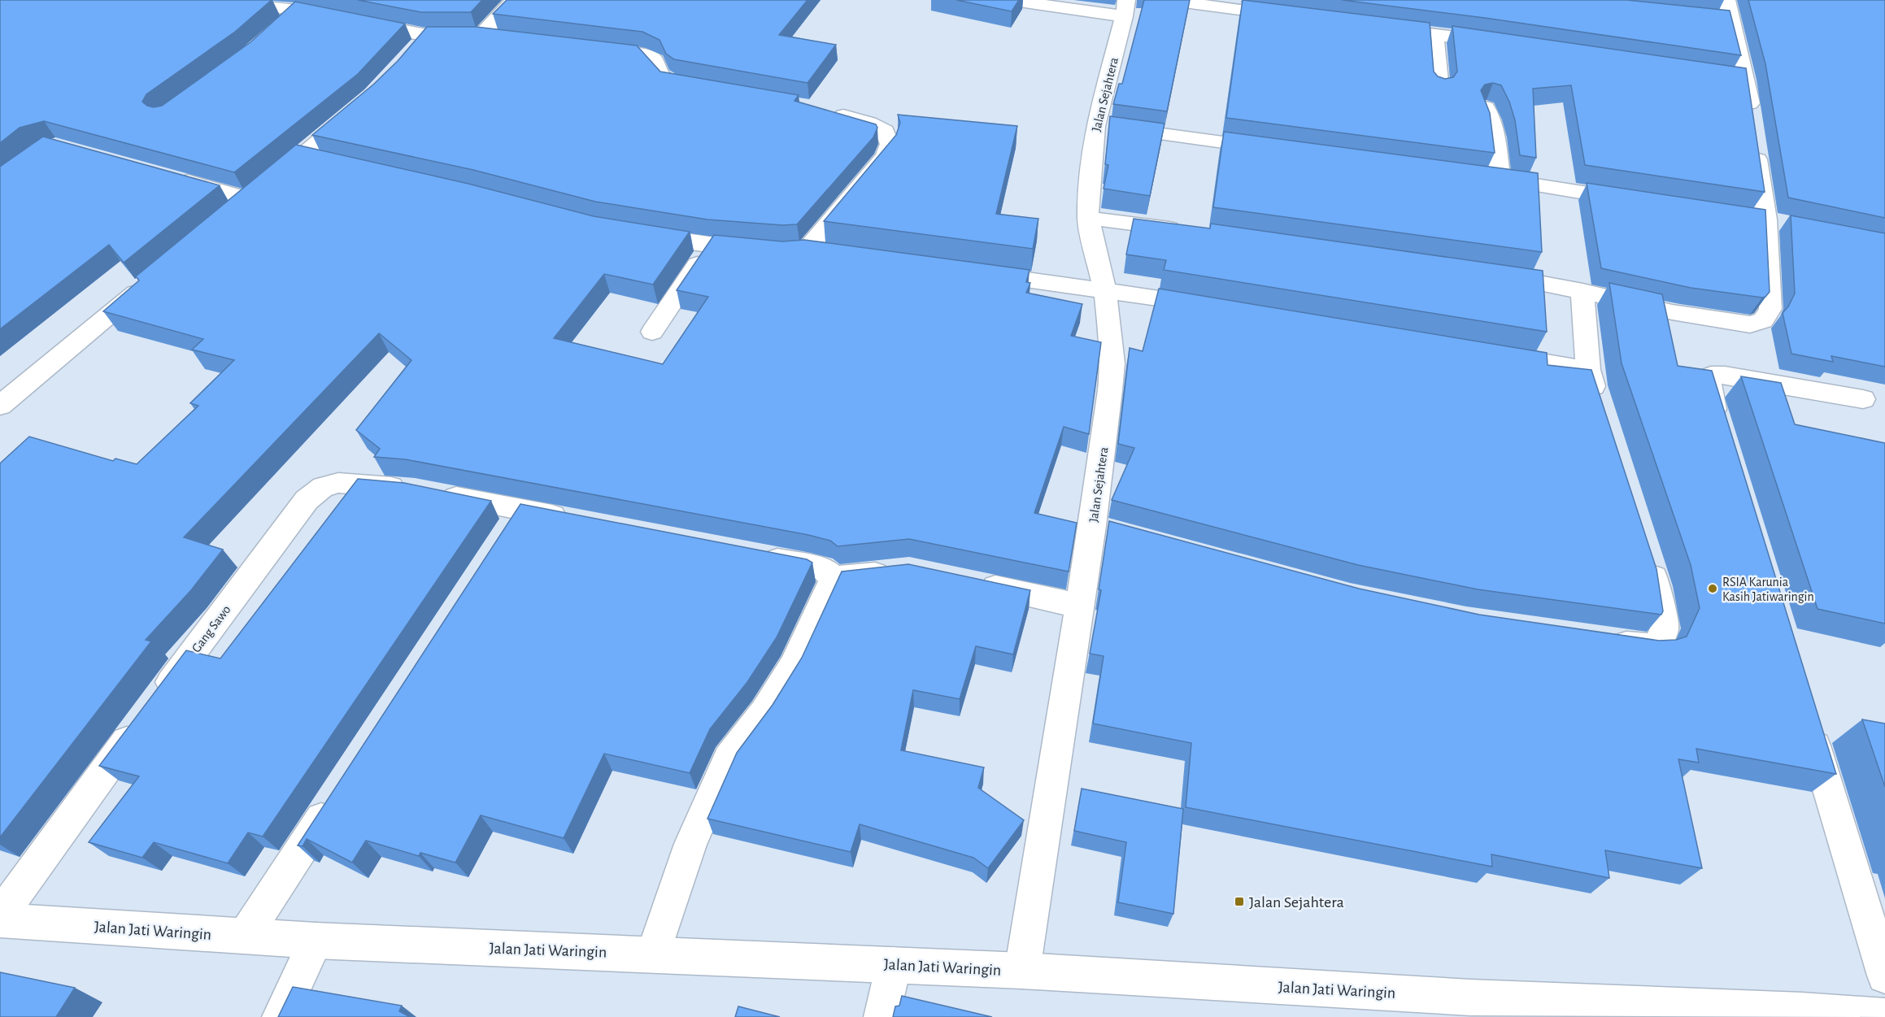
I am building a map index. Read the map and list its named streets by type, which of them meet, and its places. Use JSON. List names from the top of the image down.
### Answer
{
  "streets": {
    "street": ["Jalan Sejahtera", "Gang Sawo", "Jalan Jati Waringin"]
  },
  "crossings": [
    ["Jalan Sejahtera", "Jalan Jati Waringin"]
  ],
  "places": {
    "other": ["RSIA Karunia Kasih Jatiwaringin"],
    "transit": ["Jalan Sejahtera"]
  }
}
